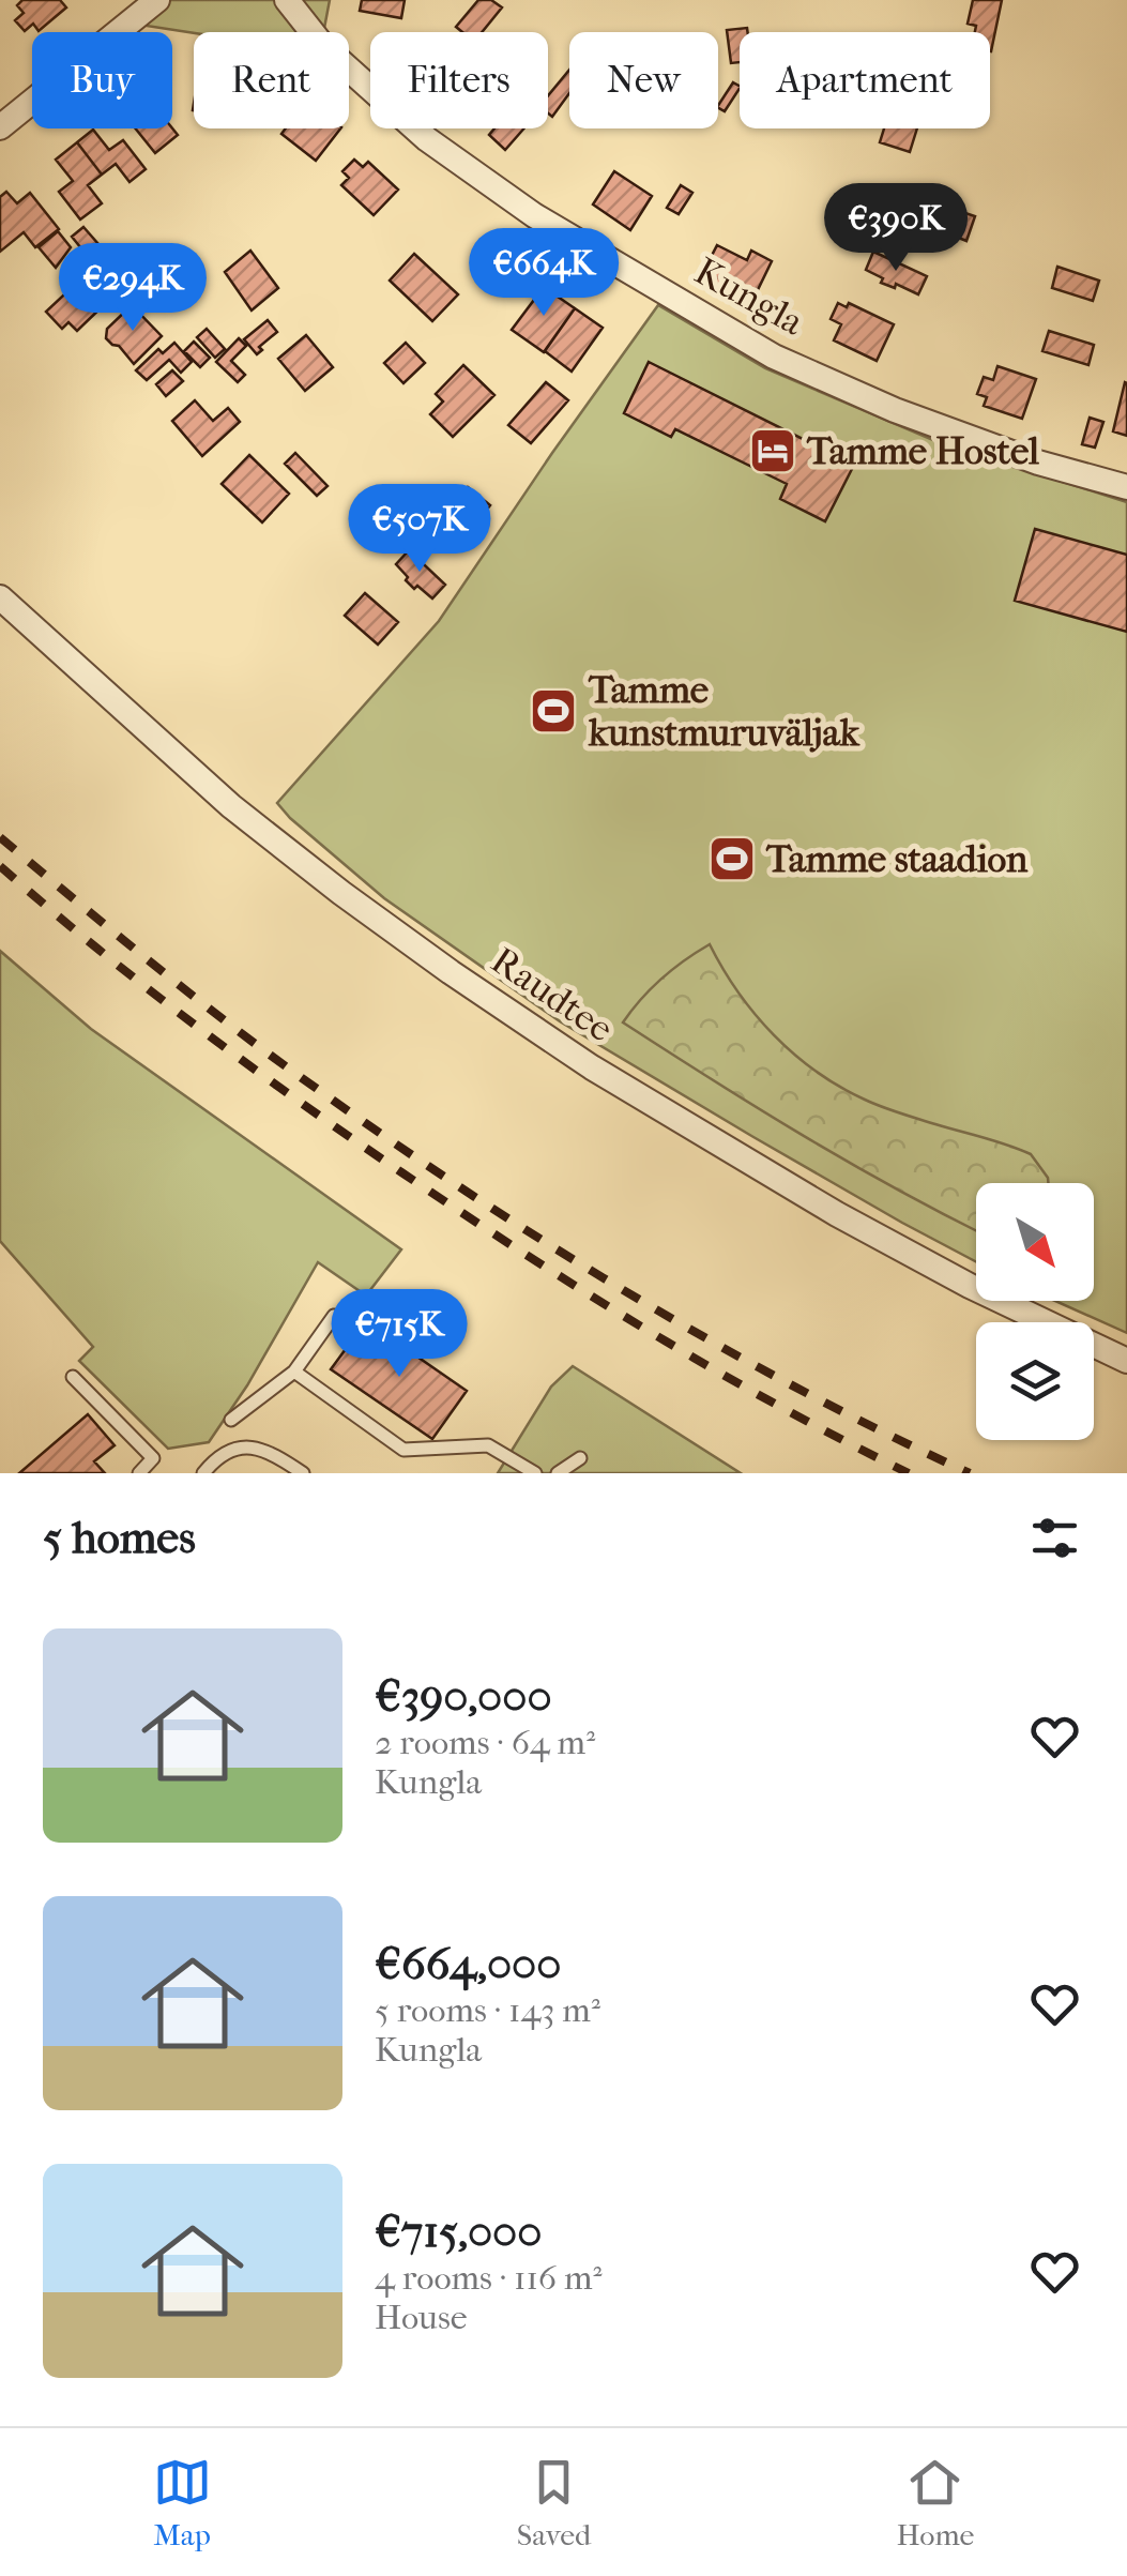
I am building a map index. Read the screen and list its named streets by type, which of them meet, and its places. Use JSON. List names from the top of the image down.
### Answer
{
  "streets": {
    "street": ["Kungla", "Raudtee"]
  },
  "places": {
    "hotel": ["Tamme Hostel"],
    "sports": ["Tamme kunstmuruväljak", "Tamme staadion"]
  },
  "north": "bottom right",
  "page": {
    "chip": [
      "Buy",
      "Rent",
      "Filters",
      "New",
      "Apartment"
    ],
    "price": [
      "€390K",
      "€664K",
      "€294K",
      "€507K",
      "€715K"
    ],
    "heading": "5 homes",
    "list": [
      {
        "name": "€390,000",
        "note": "2 rooms · 64 m² · Kungla"
      },
      {
        "name": "€664,000",
        "note": "5 rooms · 143 m² · Kungla"
      },
      {
        "name": "€715,000",
        "note": "4 rooms · 116 m² · House"
      }
    ],
    "tabs": ["Map", "Saved", "Home"]
  }
}
